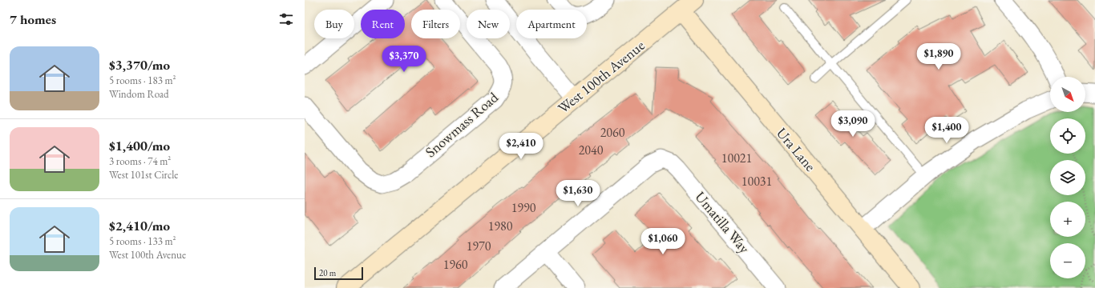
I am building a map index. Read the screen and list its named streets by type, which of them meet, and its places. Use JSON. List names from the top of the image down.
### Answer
{
  "streets": {
    "street": [
      "West 100th Avenue",
      "Snowmass Road",
      "Ura Lane",
      "Umatilla Way"
    ]
  },
  "crossings": [
    ["West 100th Avenue", "Ura Lane"]
  ],
  "house_numbers": [
    "2060",
    "2040",
    "10021",
    "10031",
    "1990",
    "1980",
    "1970",
    "1960"
  ],
  "scale_bar": "20 m",
  "north": "bottom right",
  "page": {
    "heading": "7 homes",
    "chip": [
      "Buy",
      "Rent",
      "Filters",
      "New",
      "Apartment"
    ],
    "list": [
      {
        "name": "$3,370/mo",
        "note": "5 rooms · 183 m² · Windom Road"
      },
      {
        "name": "$1,400/mo",
        "note": "3 rooms · 74 m² · West 101st Circle"
      },
      {
        "name": "$2,410/mo",
        "note": "5 rooms · 133 m² · West 100th Avenue"
      }
    ],
    "price": [
      "$1,890",
      "$3,370",
      "$3,090",
      "$1,400",
      "$2,410",
      "$1,630",
      "$1,060"
    ],
    "map_buttons": ["+", "−"],
    "scale": "20 m"
  }
}
